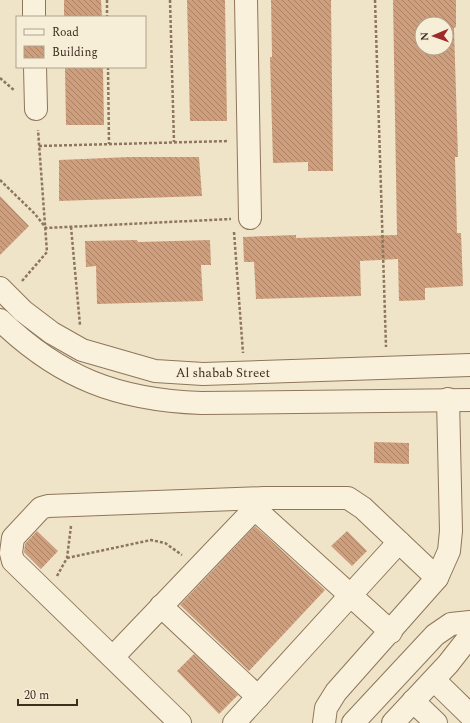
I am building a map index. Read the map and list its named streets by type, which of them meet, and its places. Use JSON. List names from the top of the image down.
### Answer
{
  "streets": {
    "street": ["Al shabab Street"]
  },
  "legend": ["Road", "Building"],
  "scale_bar": "20 m",
  "north": "left"
}
